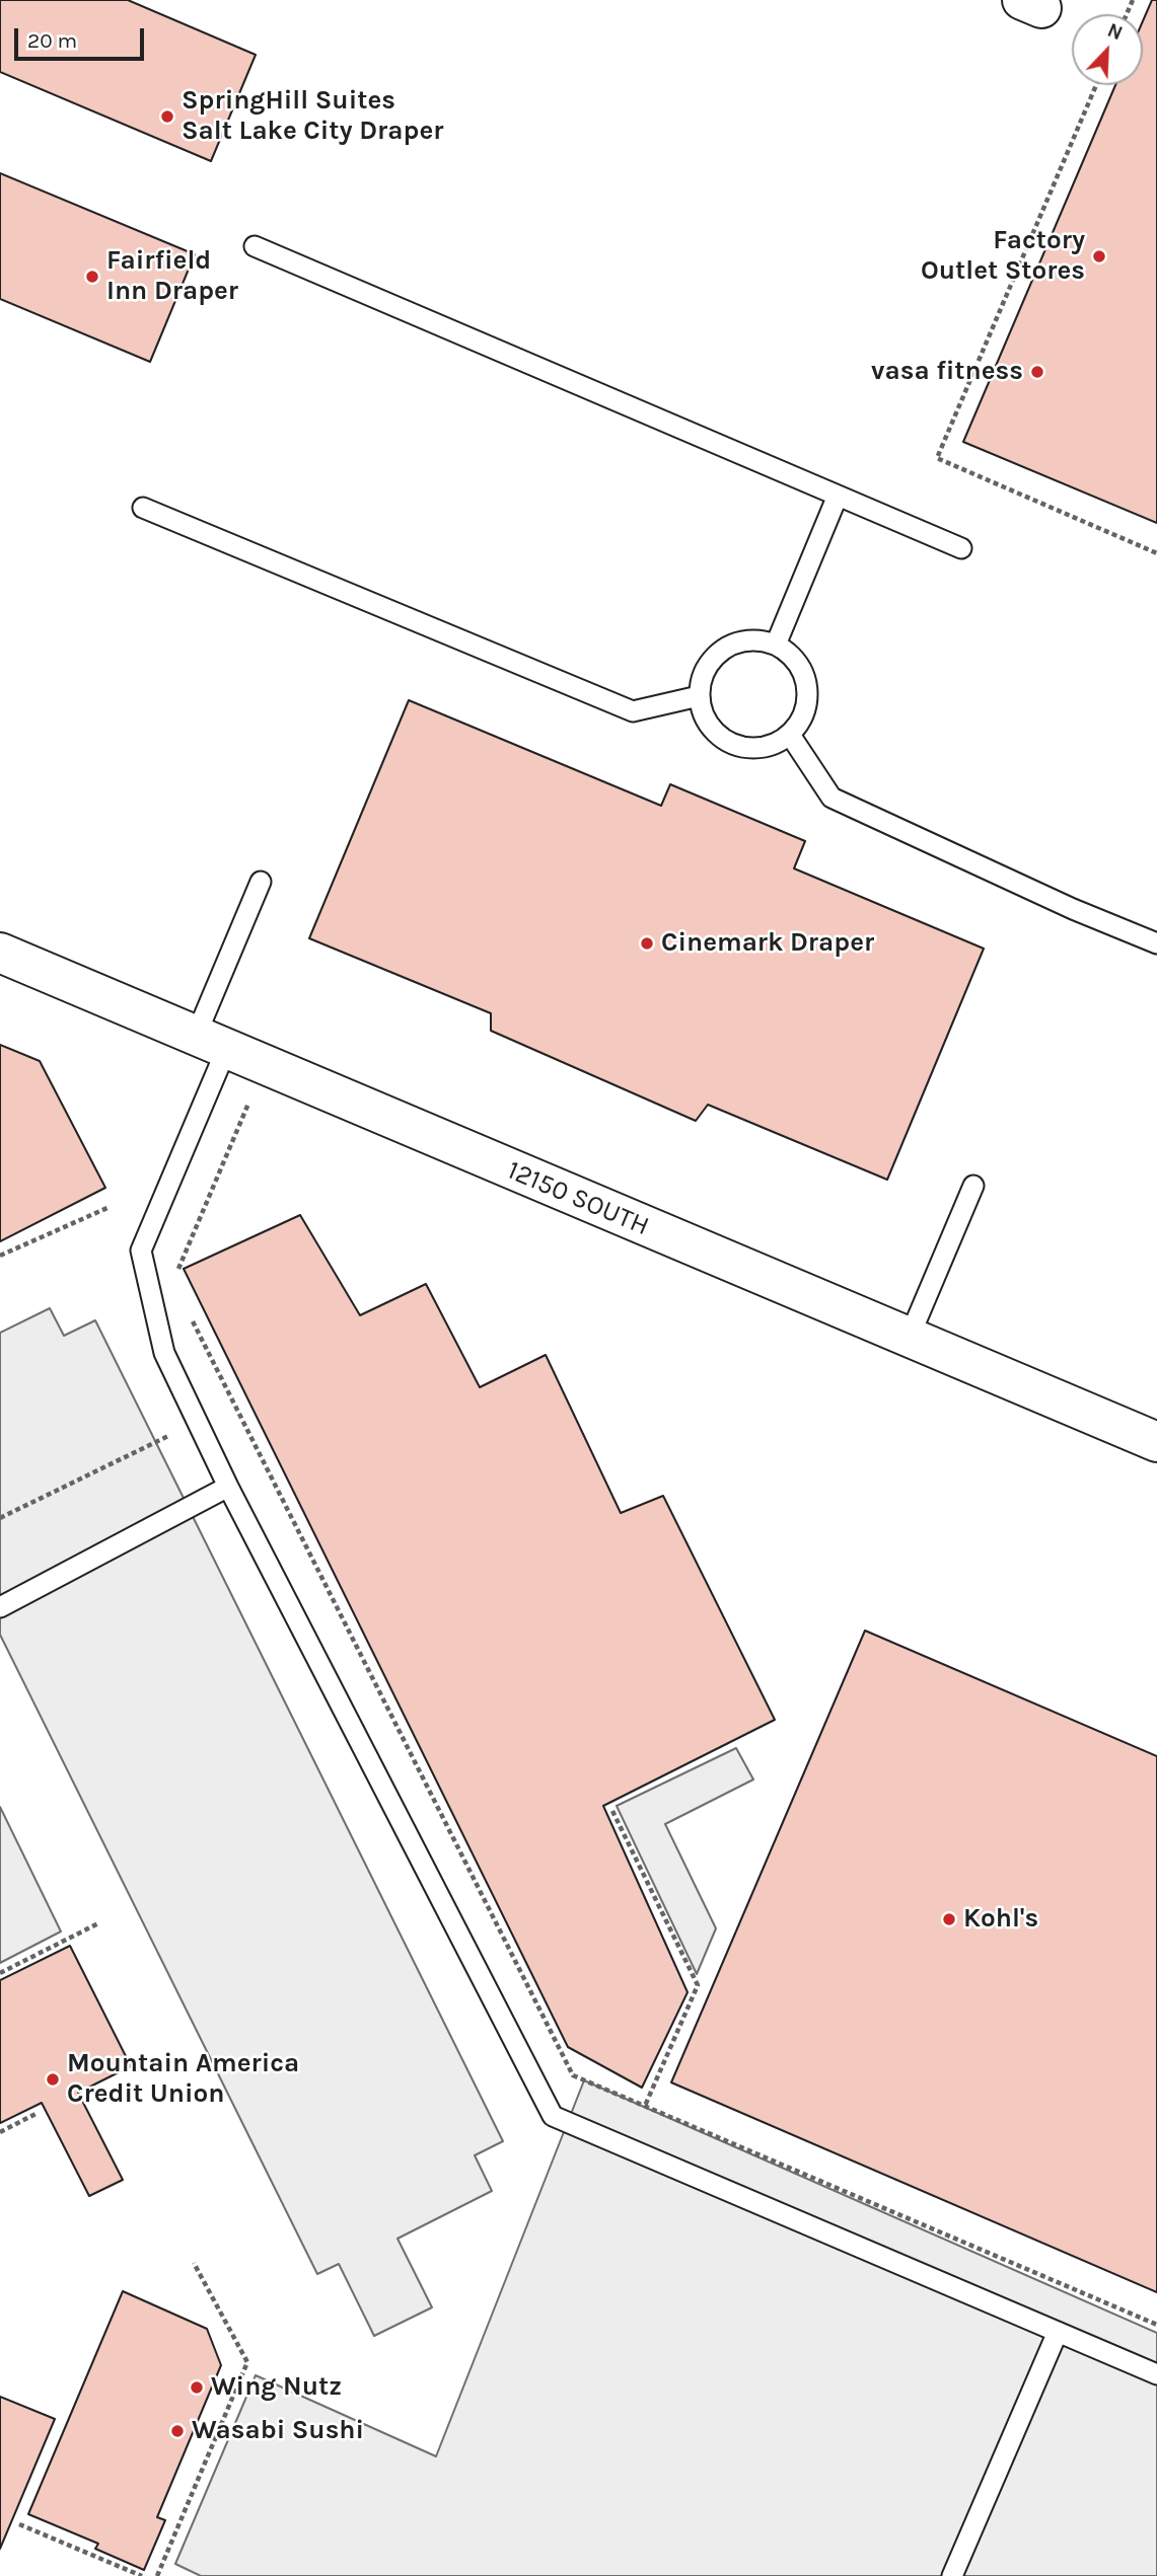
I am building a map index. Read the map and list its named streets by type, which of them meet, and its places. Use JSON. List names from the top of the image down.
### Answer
{
  "streets": {
    "street": ["12150 SOUTH"]
  },
  "places": [
    "SpringHill Suites Salt Lake City Draper",
    "Factory Outlet Stores",
    "Fairfield Inn Draper",
    "vasa fitness",
    "Cinemark Draper",
    "Kohl's",
    "Mountain America Credit Union",
    "Wing Nutz",
    "Wasabi Sushi"
  ],
  "scale_bar": "20 m",
  "north": "top right"
}
